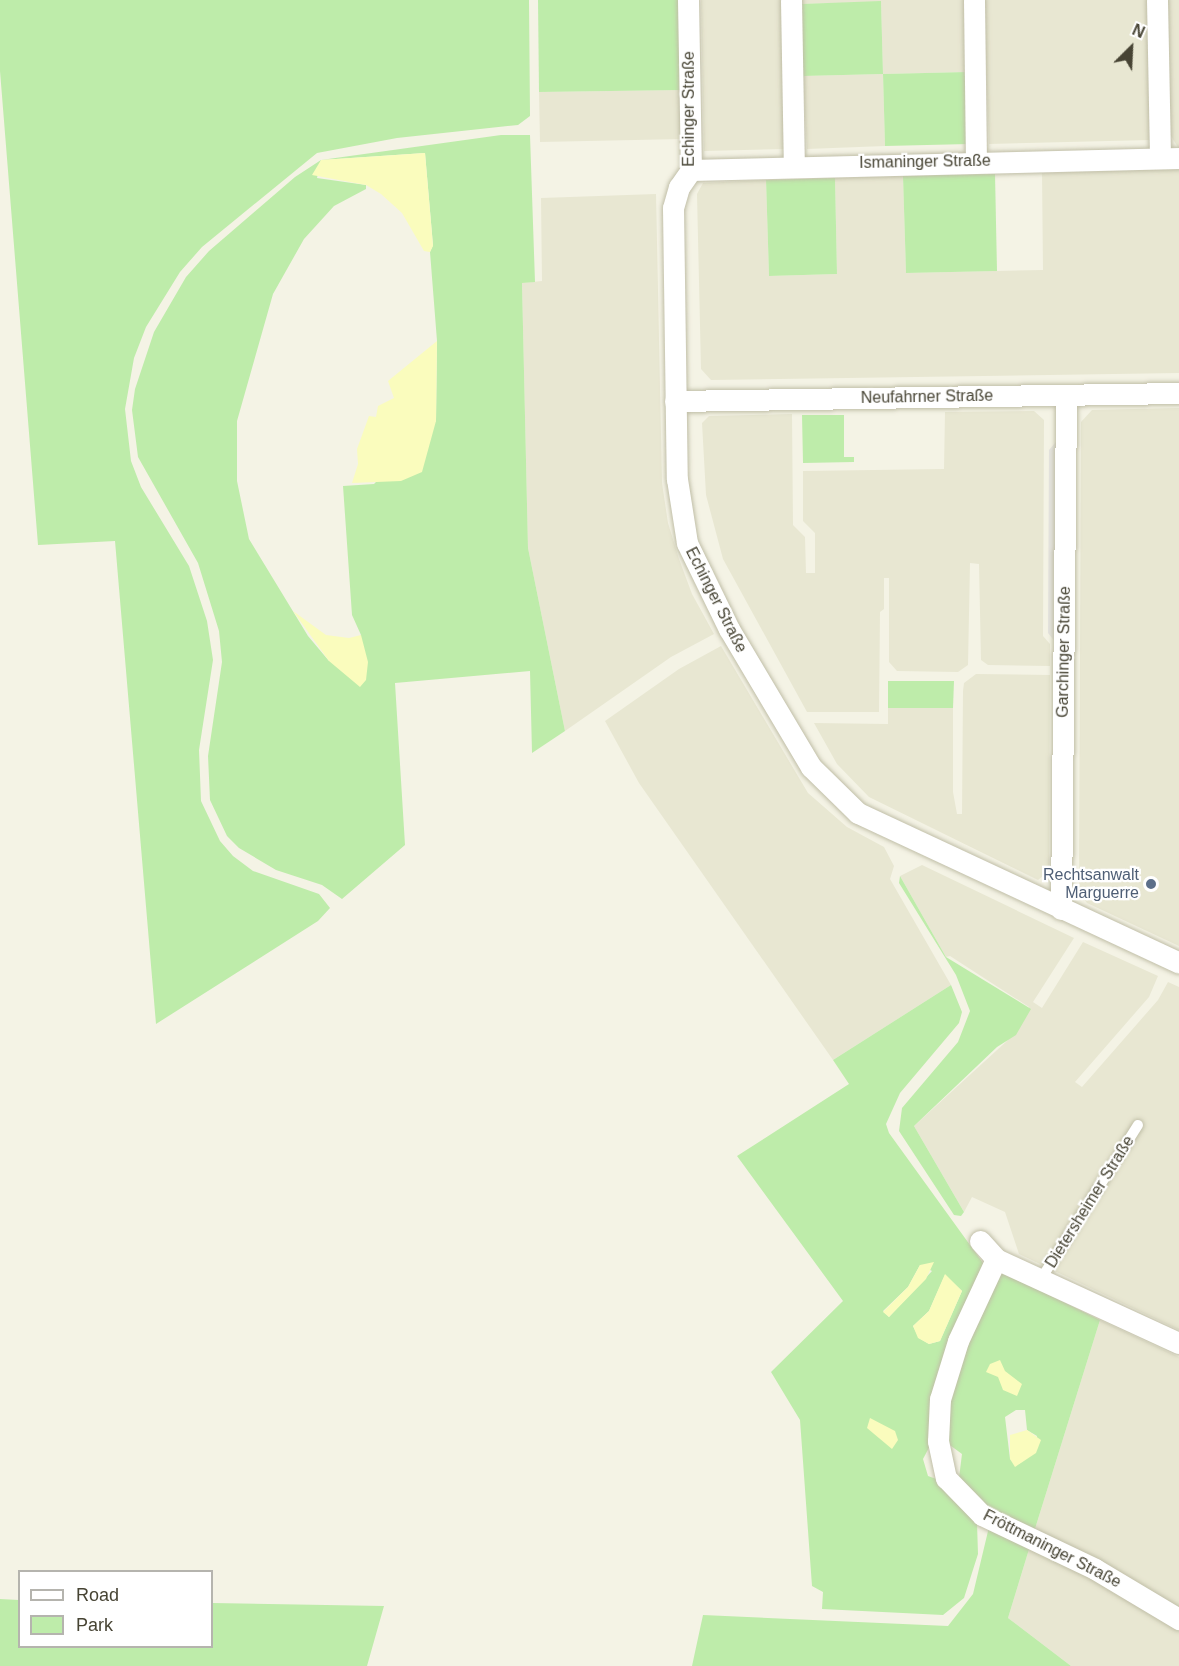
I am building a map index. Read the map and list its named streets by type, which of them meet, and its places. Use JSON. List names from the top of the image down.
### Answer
{
  "streets": {
    "street": [
      "Echinger Straße",
      "Ismaninger Straße",
      "Neufahrner Straße",
      "Garchinger Straße",
      "Dietersheimer Straße",
      "Fröttmaninger Straße"
    ]
  },
  "crossings": [
    ["Echinger Straße", "Ismaninger Straße"],
    ["Echinger Straße", "Neufahrner Straße"],
    ["Echinger Straße", "Garchinger Straße"],
    ["Neufahrner Straße", "Garchinger Straße"],
    ["Dietersheimer Straße", "Fröttmaninger Straße"]
  ],
  "places": ["Rechtsanwalt Marguerre"],
  "legend": ["Road", "Park"],
  "north": "top right"
}
